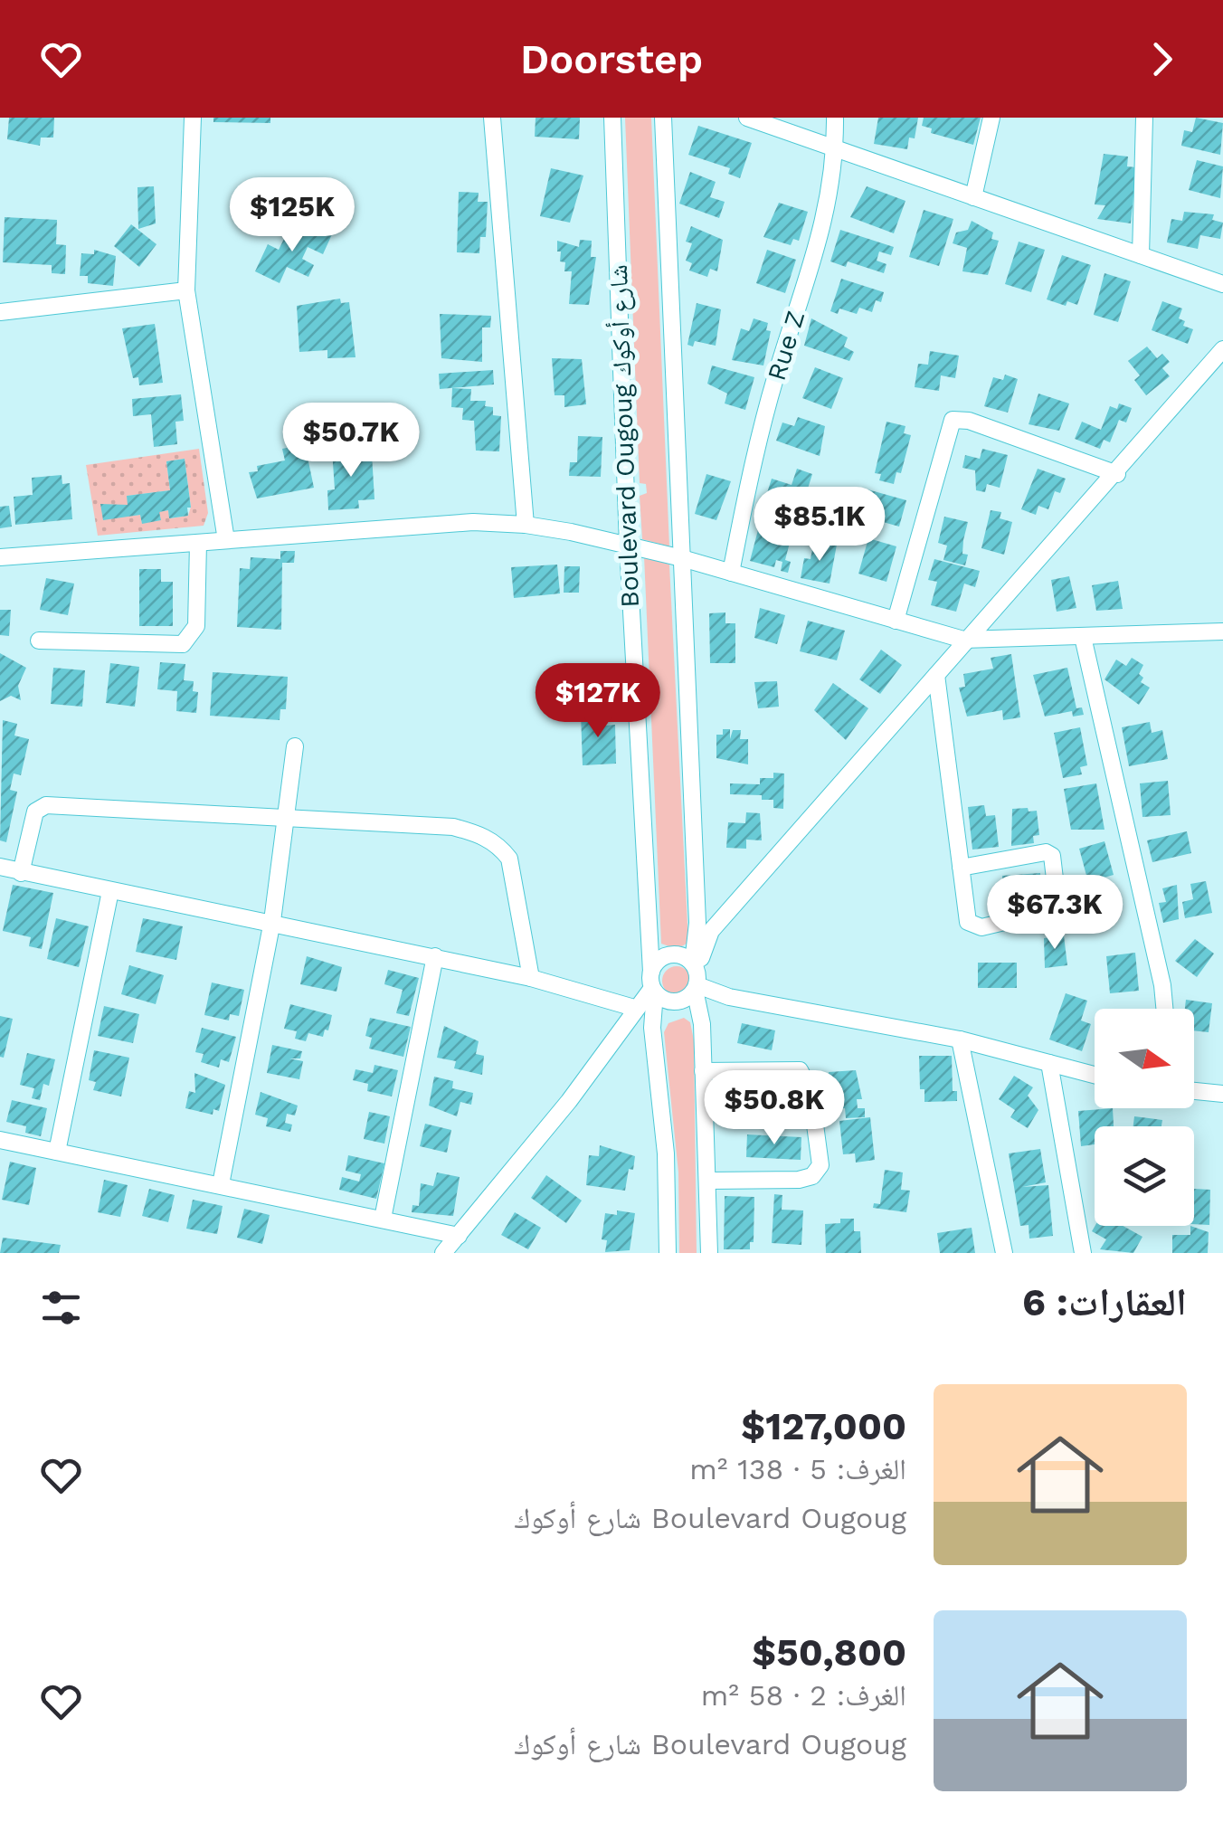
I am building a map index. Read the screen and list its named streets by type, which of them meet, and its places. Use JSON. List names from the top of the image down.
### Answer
{
  "streets": {
    "street": ["Rue Z", "Boulevard Ougoug شارع أوكوك"]
  },
  "north": "right",
  "page": {
    "header": "Doorstep",
    "price": [
      "$125K",
      "$50.7K",
      "$85.1K",
      "$127K",
      "$67.3K",
      "$50.8K"
    ],
    "heading": "العقارات: 6",
    "list": [
      {
        "name": "$127,000",
        "note": "الغرف: 5 · 138 m² · Boulevard Ougoug شارع أوكوك"
      },
      {
        "name": "$50,800",
        "note": "الغرف: 2 · 58 m² · Boulevard Ougoug شارع أوكوك"
      }
    ]
  }
}
